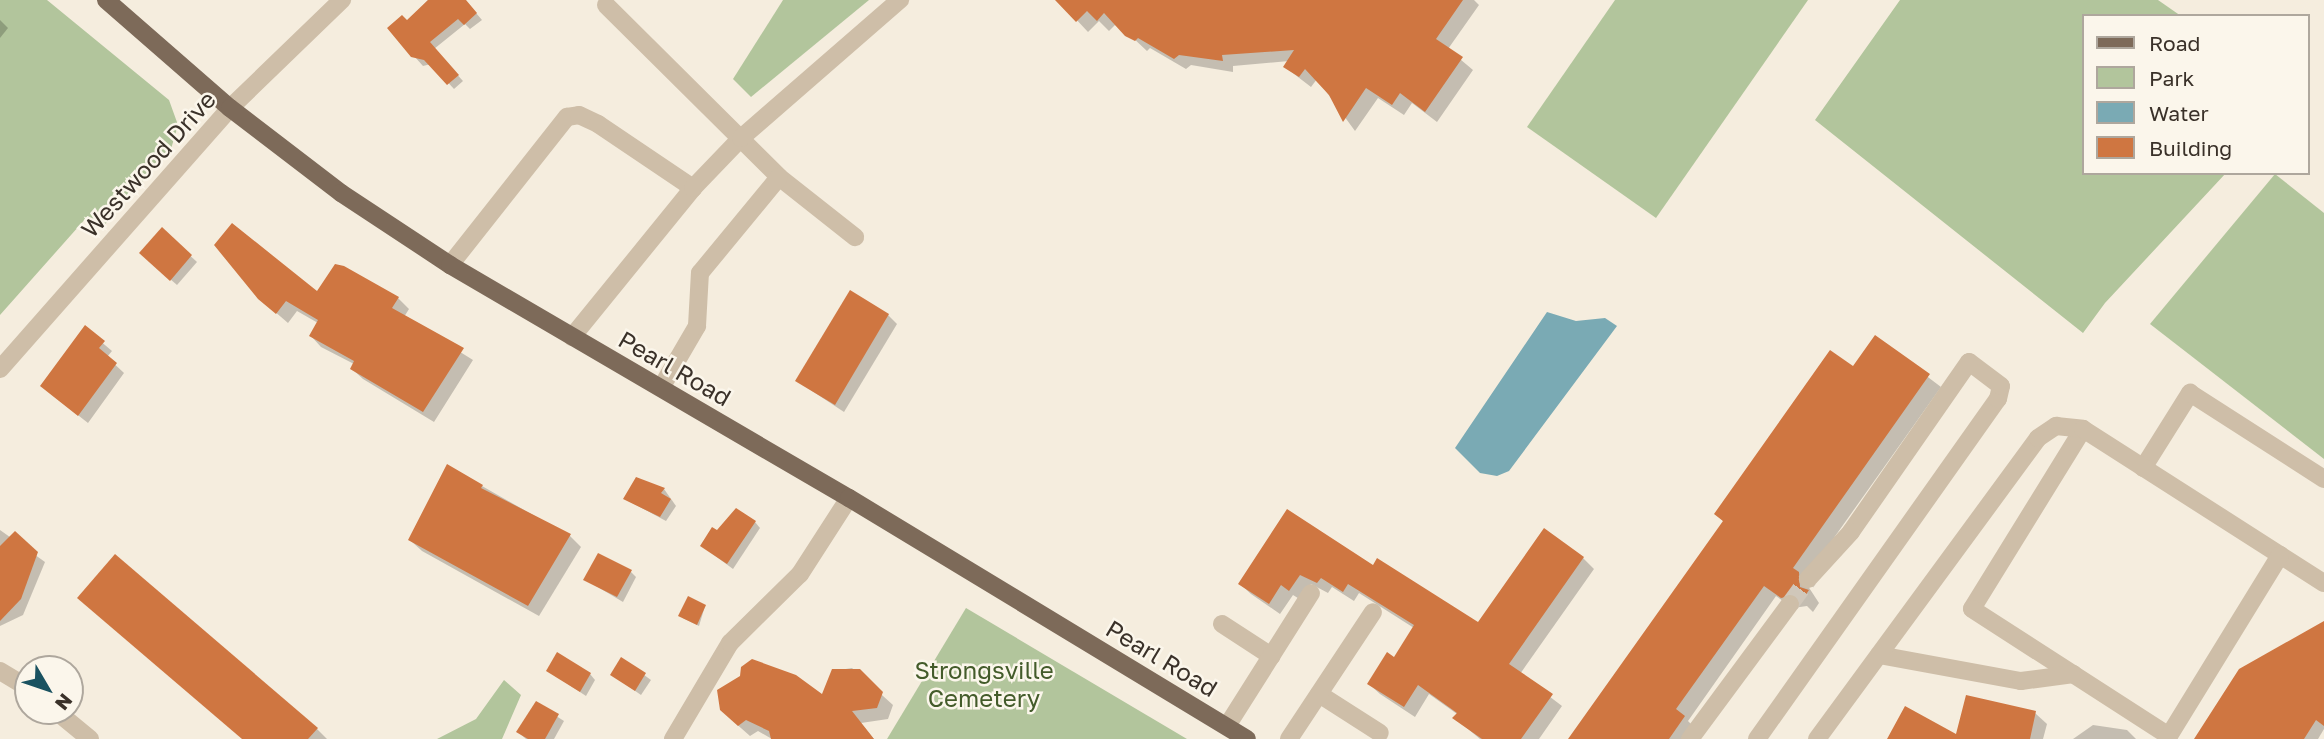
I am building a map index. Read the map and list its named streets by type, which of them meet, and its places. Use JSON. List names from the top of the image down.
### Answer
{
  "streets": {
    "main road": ["Pearl Road"],
    "street": ["Westwood Drive"]
  },
  "crossings": [
    ["Westwood Drive", "Pearl Road"]
  ],
  "parks": ["Strongsville Cemetery"],
  "legend": [
    "Road",
    "Park",
    "Water",
    "Building"
  ],
  "north": "bottom right"
}
